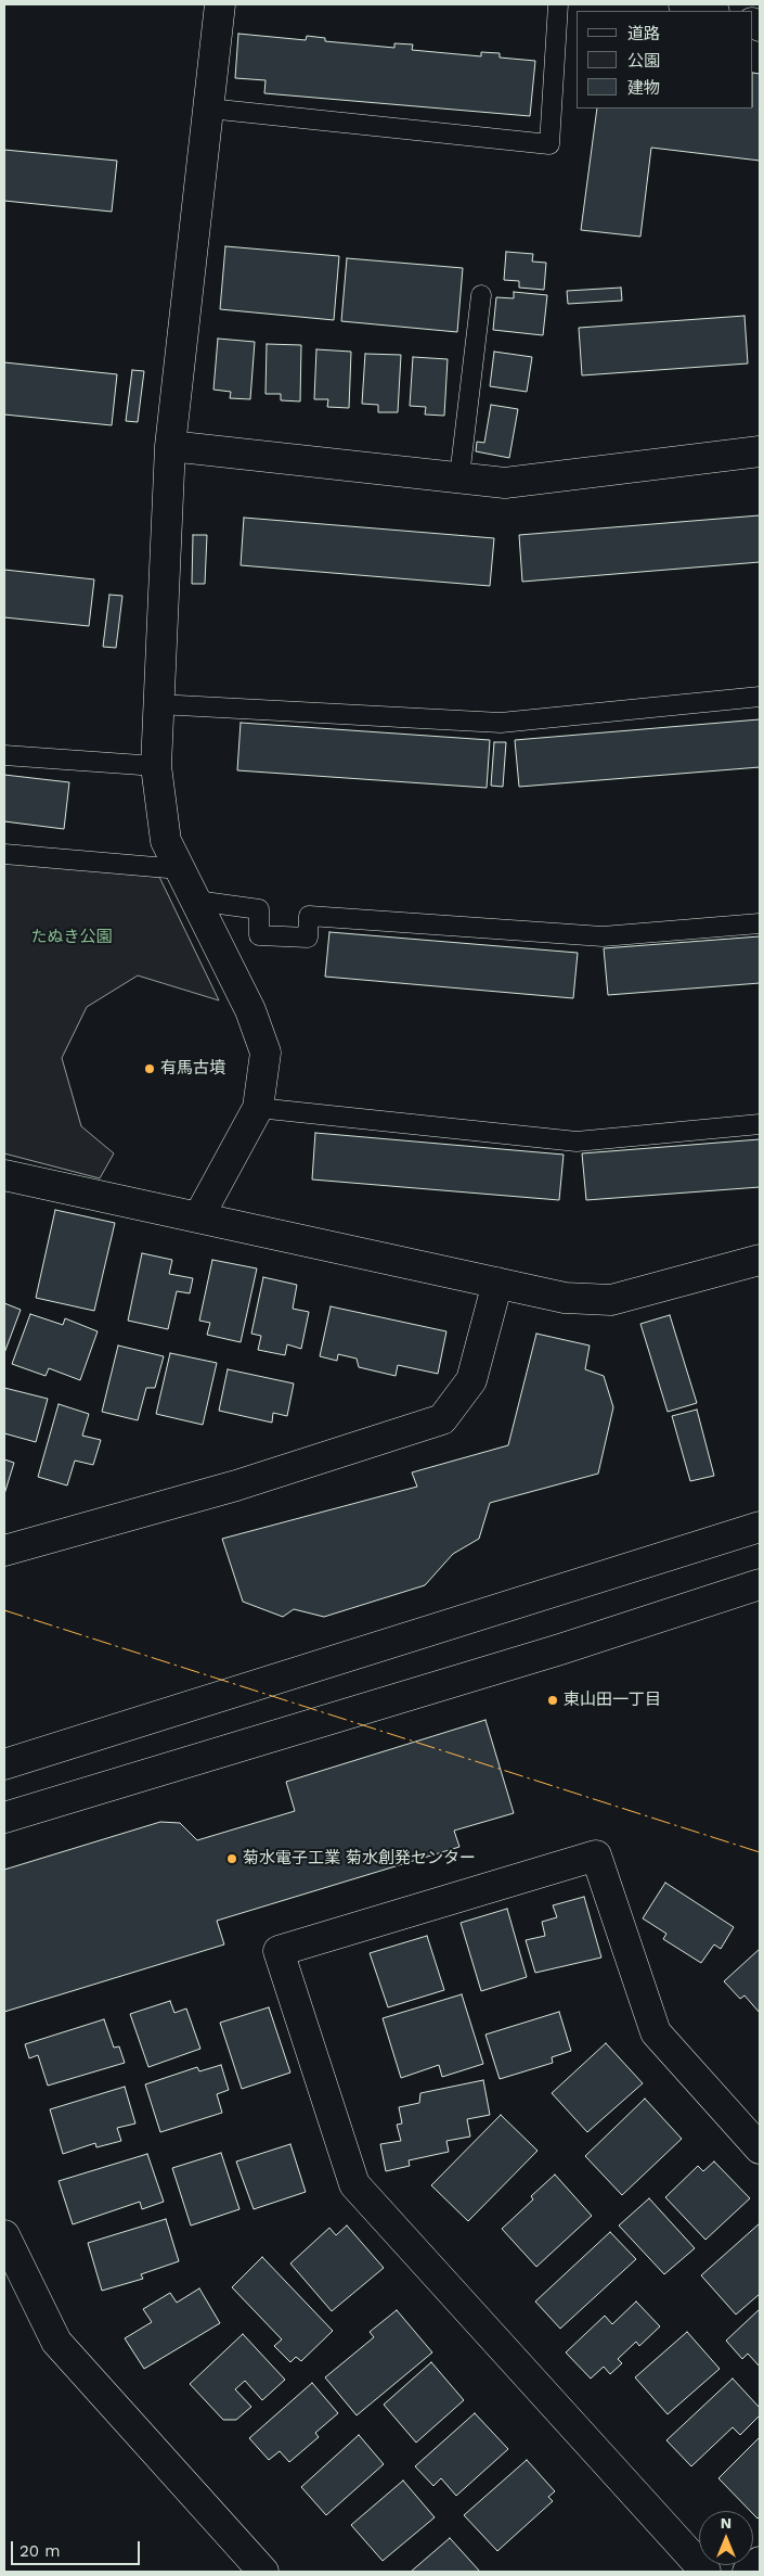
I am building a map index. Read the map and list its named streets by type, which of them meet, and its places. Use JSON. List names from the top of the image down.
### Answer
{
  "parks": ["たぬき公園"],
  "places": ["有馬古墳", "東山田一丁目", "菊水電子工業 菊水創発センター"],
  "legend": ["道路", "公園", "建物"],
  "scale_bar": "20 m",
  "north": "top"
}
